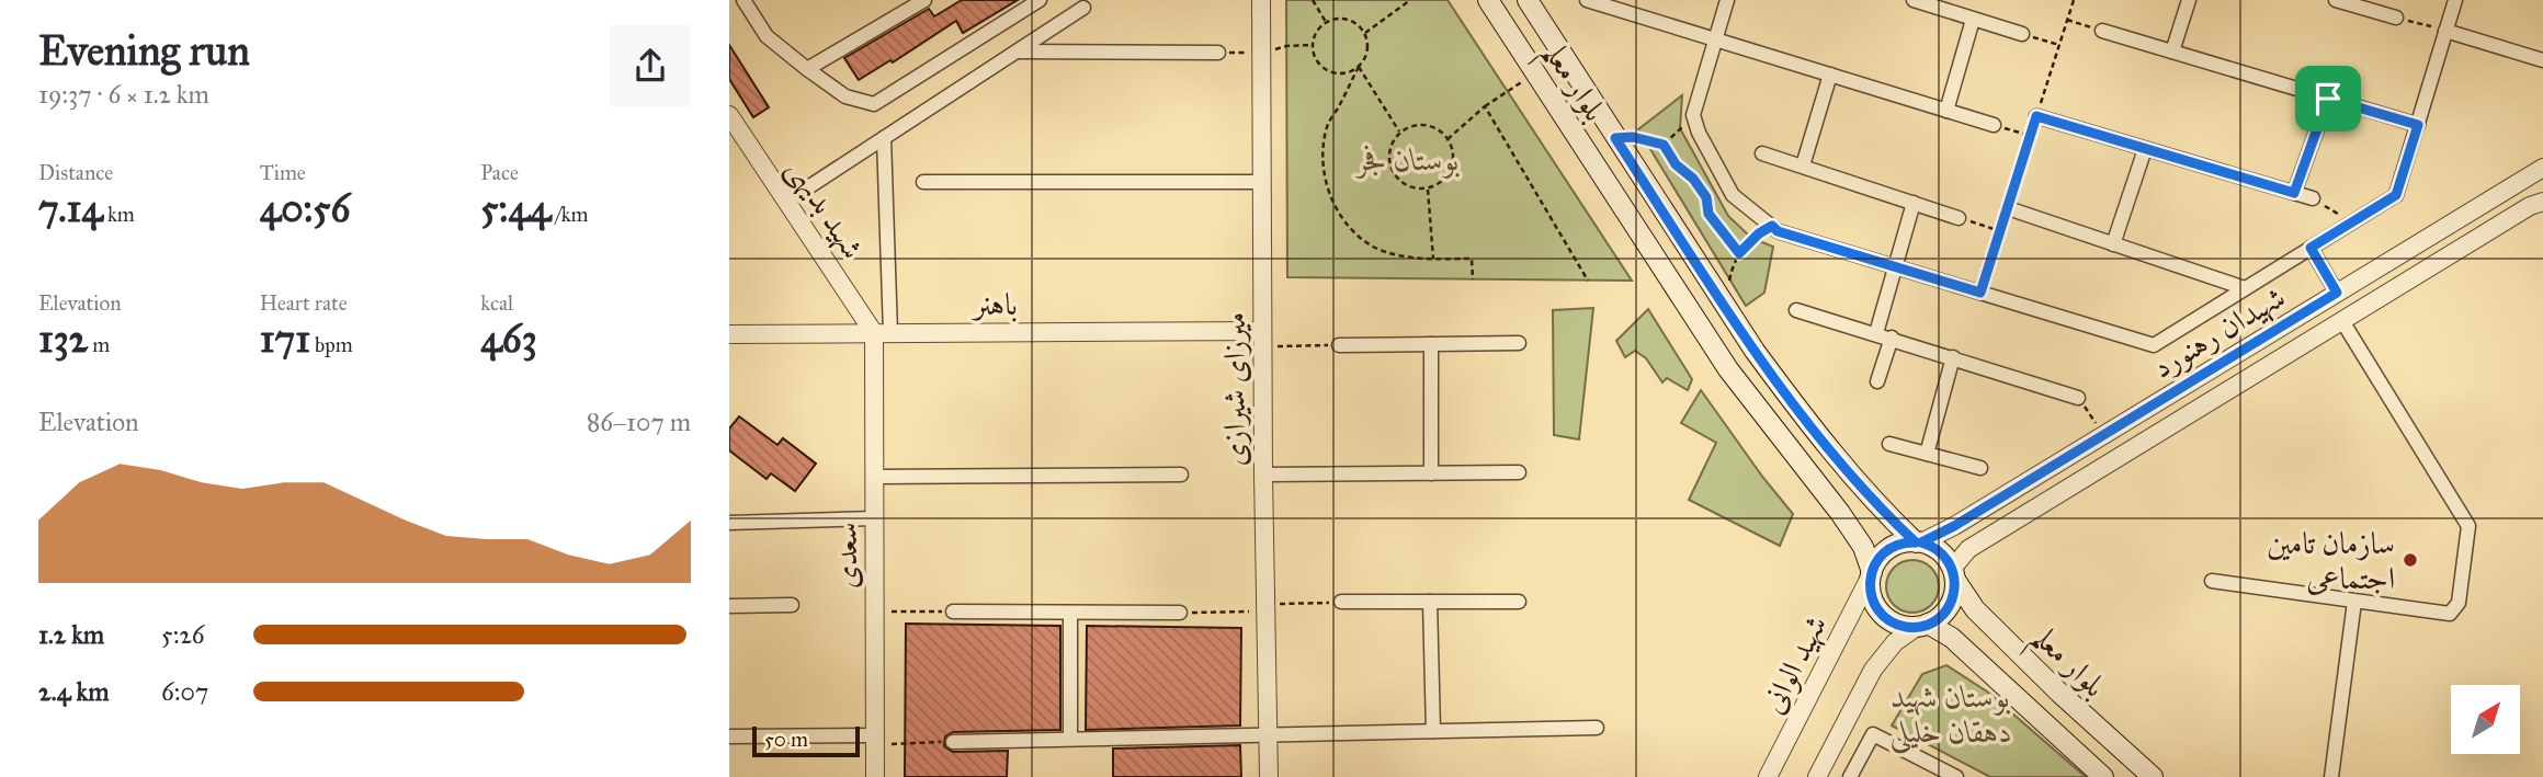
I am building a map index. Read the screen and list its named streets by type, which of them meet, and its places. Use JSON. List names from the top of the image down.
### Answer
{
  "streets": {
    "main road": ["بلوار معلم"],
    "street": [
      "شهید بدیهی",
      "باهنر",
      "شهیدان رهنورد",
      "میرزای شیرازی",
      "سعدی",
      "شهید الوانی"
    ]
  },
  "crossings": [
    ["بلوار معلم", "شهیدان رهنورد"],
    ["بلوار معلم", "شهید الوانی"],
    ["شهید بدیهی", "باهنر"],
    ["شهید بدیهی", "سعدی"],
    ["باهنر", "میرزای شیرازی"],
    ["باهنر", "سعدی"],
    ["شهیدان رهنورد", "شهید الوانی"]
  ],
  "parks": ["بوستان فجر", "بوستان شهید دهقان خلیلی"],
  "places": ["سازمان تامین اجتماعی"],
  "scale_bar": "50 m",
  "north": "top right",
  "page": {
    "heading": ["Evening run", "19:37 · 6 × 1.2 km"],
    "stats": [
      ["Distance", "7.14 km"],
      ["Time", "40:56"],
      ["Pace", "5:44 /km"],
      ["Elevation", "132 m"],
      ["Heart rate", "171 bpm"],
      ["kcal", "463"]
    ],
    "chart": ["Elevation", "86–107 m"],
    "list": [
      {
        "name": "1.2 km",
        "note": "5:26"
      },
      {
        "name": "2.4 km",
        "note": "6:07"
      }
    ],
    "scale": "50 m"
  }
}
